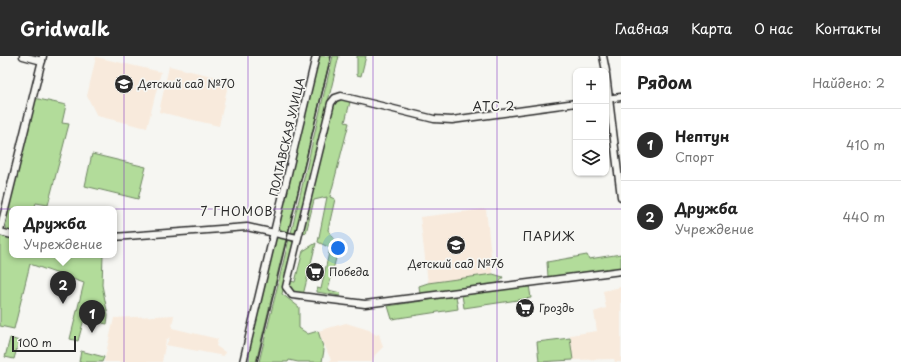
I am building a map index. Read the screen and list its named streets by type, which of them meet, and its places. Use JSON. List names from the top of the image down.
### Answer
{
  "streets": {
    "street": ["ПОЛТАВСКАЯ УЛИЦА"]
  },
  "districts": ["АТС 2", "7 ГНОМОВ", "ПАРИЖ"],
  "places": {
    "school or university": ["Детский сад №70", "Детский сад №76"],
    "supermarket": ["Победа", "Гроздь"]
  },
  "scale_bar": "100 m",
  "page": {
    "header": "Gridwalk",
    "nav": [
      "Главная",
      "Карта",
      "О нас",
      "Контакты"
    ],
    "heading": ["Рядом", "Найдено: 2"],
    "map_buttons": ["+", "−"],
    "list": [
      {
        "mark": "1",
        "name": "Нептун",
        "note": "Спорт",
        "value": "410 m"
      },
      {
        "mark": "2",
        "name": "Дружба",
        "note": "Учреждение",
        "value": "440 m"
      }
    ],
    "popup": ["Дружба", "Учреждение"],
    "pins": ["2", "1"],
    "scale": "100 m"
  }
}
